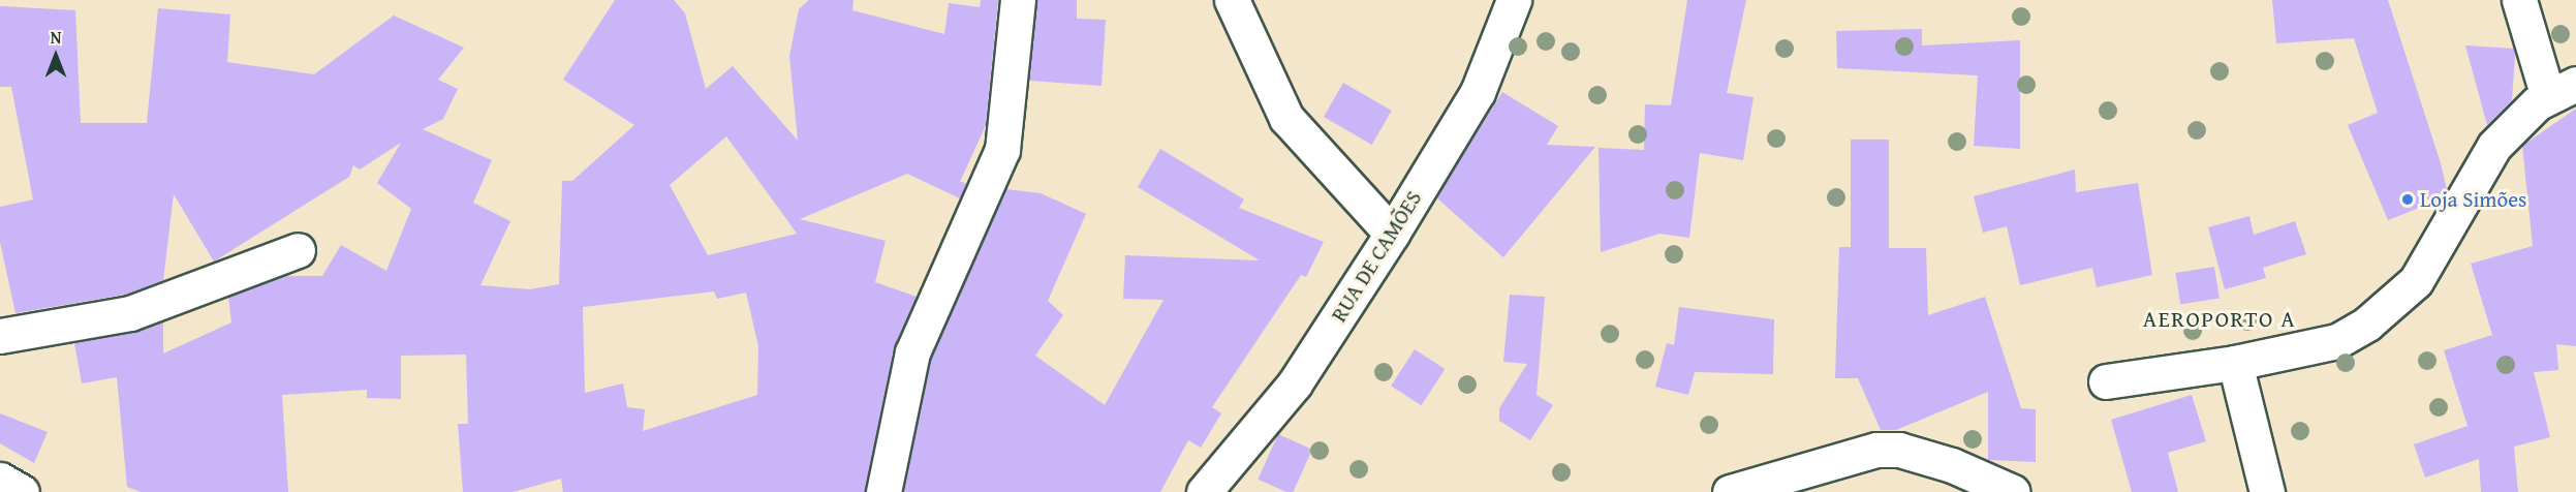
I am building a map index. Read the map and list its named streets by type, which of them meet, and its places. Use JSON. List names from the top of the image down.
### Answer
{
  "streets": {
    "street": ["RUA DE CAMÕES"]
  },
  "districts": ["AEROPORTO A"],
  "places": ["Loja Simões"],
  "north": "top"
}
